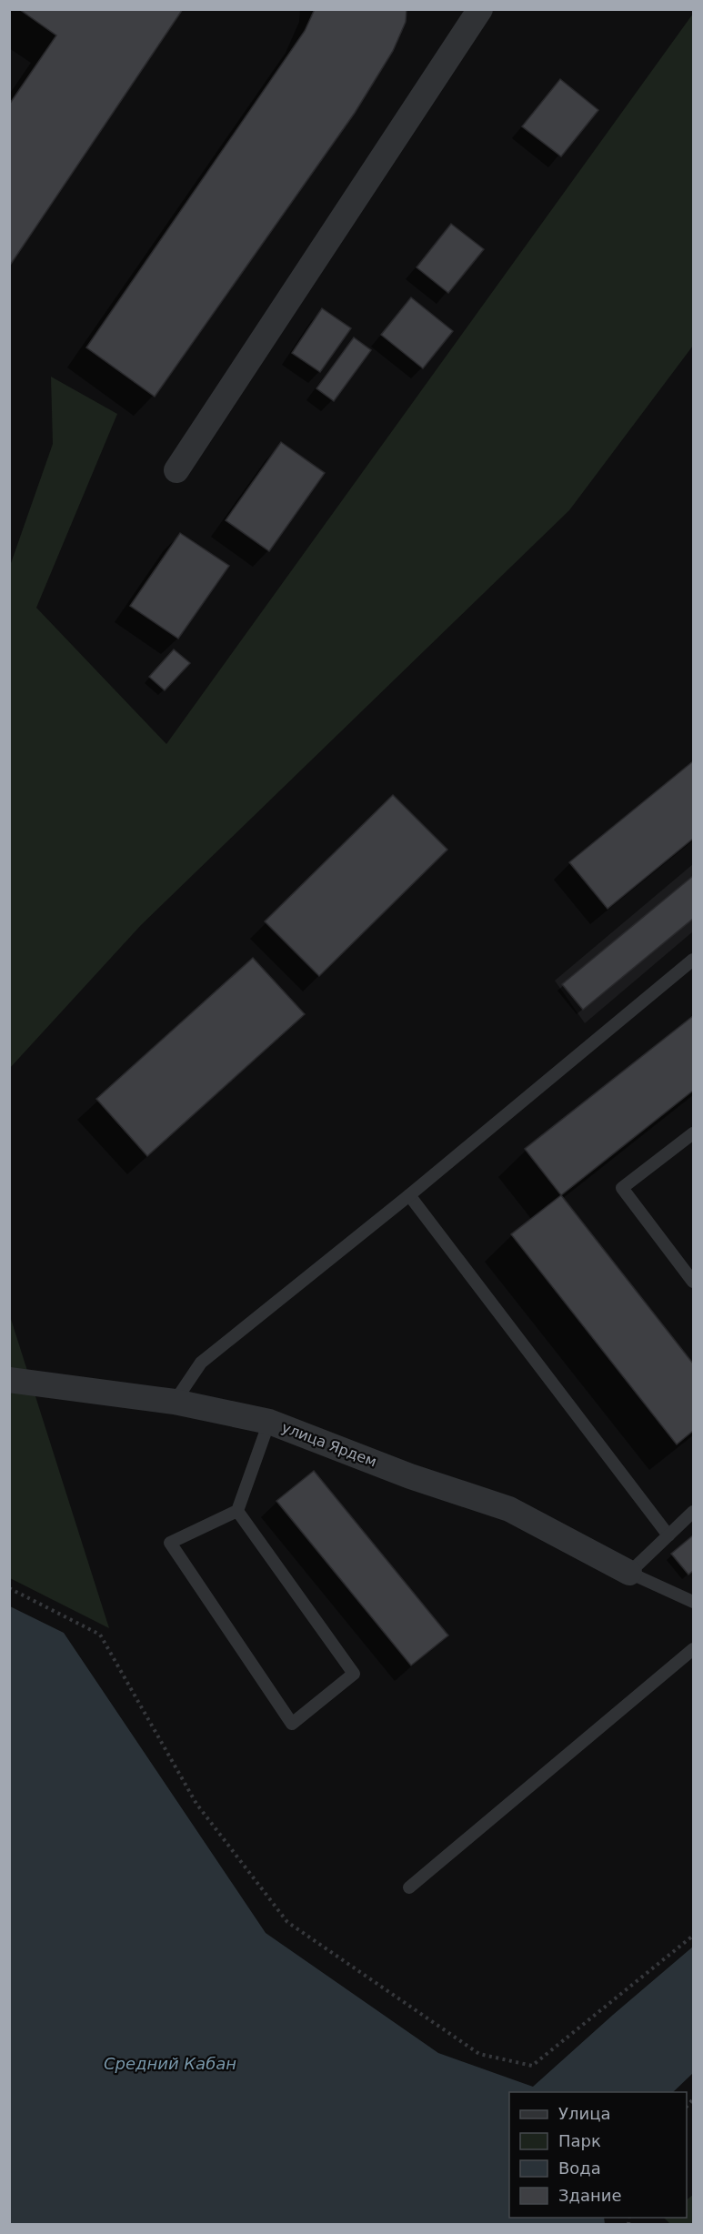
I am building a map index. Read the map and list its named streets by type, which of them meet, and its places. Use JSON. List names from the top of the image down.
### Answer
{
  "streets": {
    "street": ["улица Ярдем"]
  },
  "water": ["Средний Кабан"],
  "legend": [
    "Улица",
    "Парк",
    "Вода",
    "Здание"
  ]
}
